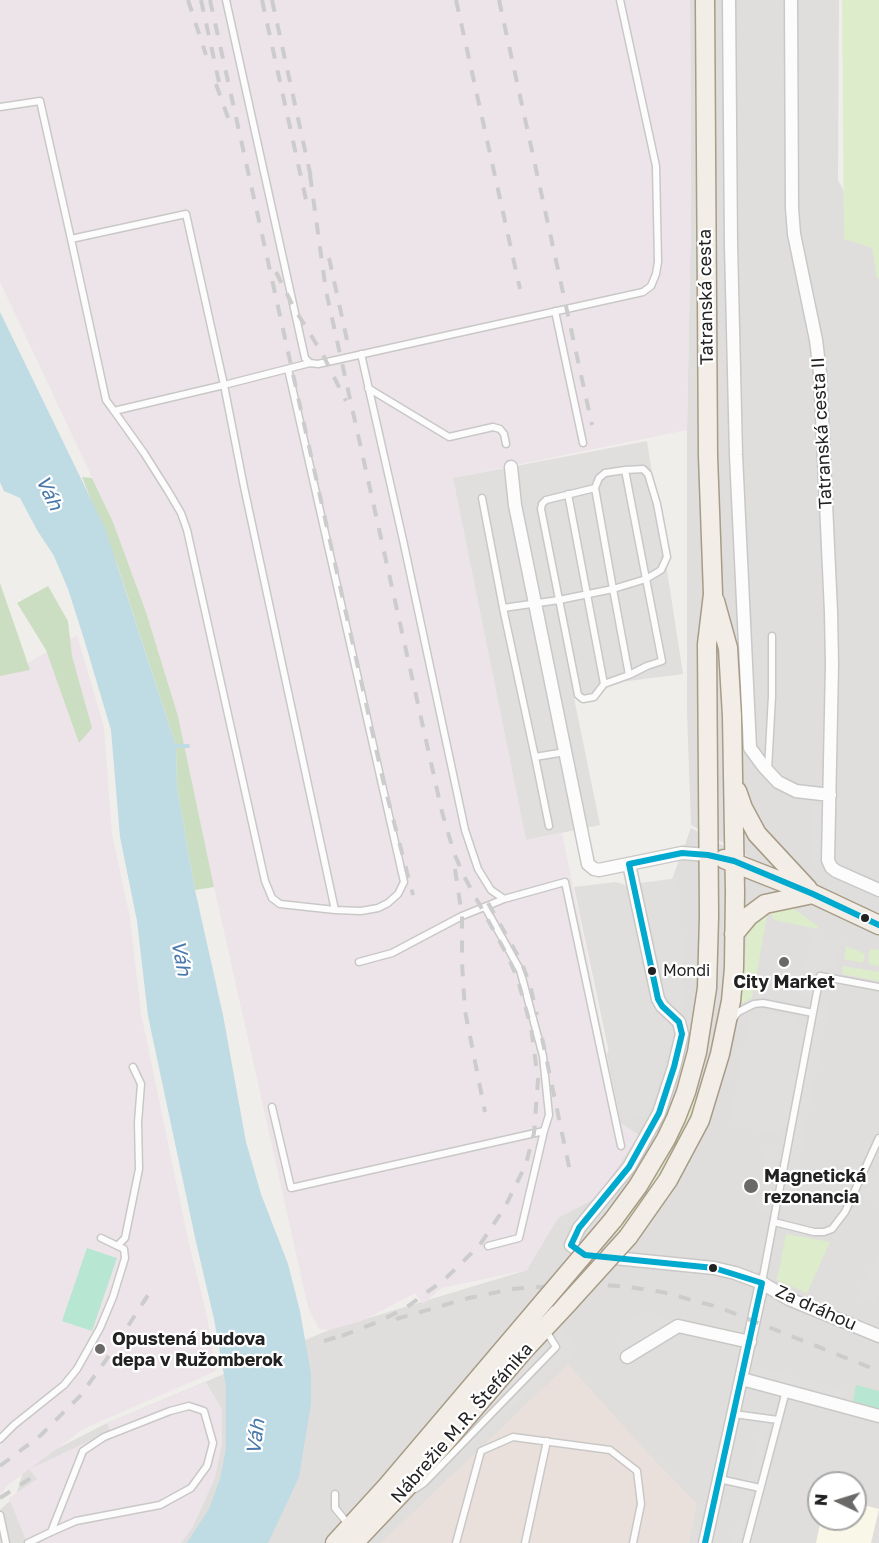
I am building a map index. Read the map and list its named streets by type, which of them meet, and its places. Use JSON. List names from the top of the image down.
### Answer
{
  "streets": {
    "main road": ["Tatranská cesta", "Nábrežie M.R. Štefánika"],
    "street": ["Tatranská cesta II", "Za dráhou"]
  },
  "crossings": [
    ["Tatranská cesta", "Nábrežie M.R. Štefánika"]
  ],
  "water": ["Váh"],
  "places": [
    "City Market",
    "Mondi",
    "Magnetická rezonancia",
    "Opustená budova depa v Ružomberok"
  ],
  "north": "left"
}
